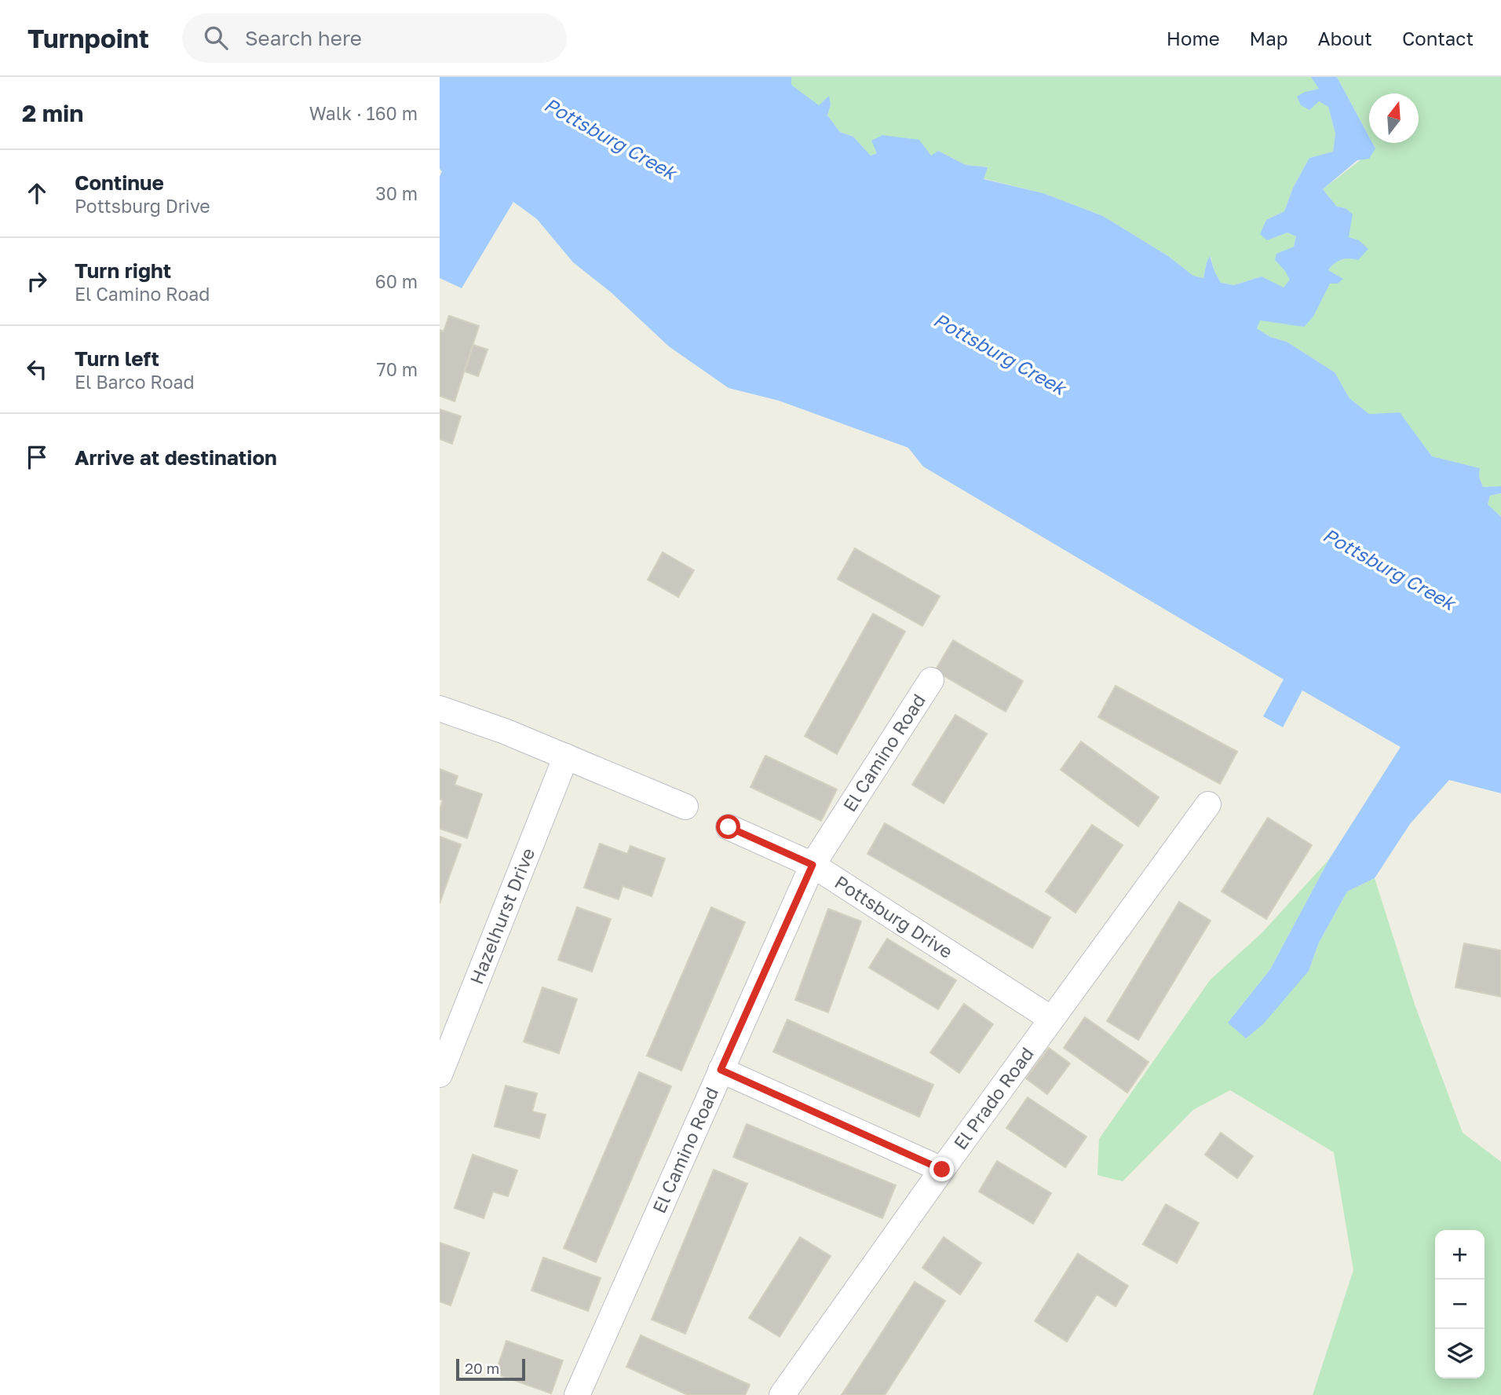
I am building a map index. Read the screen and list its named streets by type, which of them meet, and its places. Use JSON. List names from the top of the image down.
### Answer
{
  "streets": {
    "street": [
      "El Camino Road",
      "Hazelhurst Drive",
      "Pottsburg Drive",
      "El Prado Road"
    ]
  },
  "crossings": [
    ["El Camino Road", "Pottsburg Drive"],
    ["Pottsburg Drive", "El Prado Road"]
  ],
  "water": ["Pottsburg Creek"],
  "scale_bar": "20 m",
  "north": "top",
  "page": {
    "header": "Turnpoint",
    "search": "Search here",
    "nav": [
      "Home",
      "Map",
      "About",
      "Contact"
    ],
    "heading": ["2 min", "Walk · 160 m"],
    "list": [
      ["Continue", "Pottsburg Drive", "30 m"],
      ["Turn right", "El Camino Road", "60 m"],
      ["Turn left", "El Barco Road", "70 m"],
      "Arrive at destination"
    ],
    "map_buttons": ["+", "−"],
    "scale": "20 m"
  }
}
